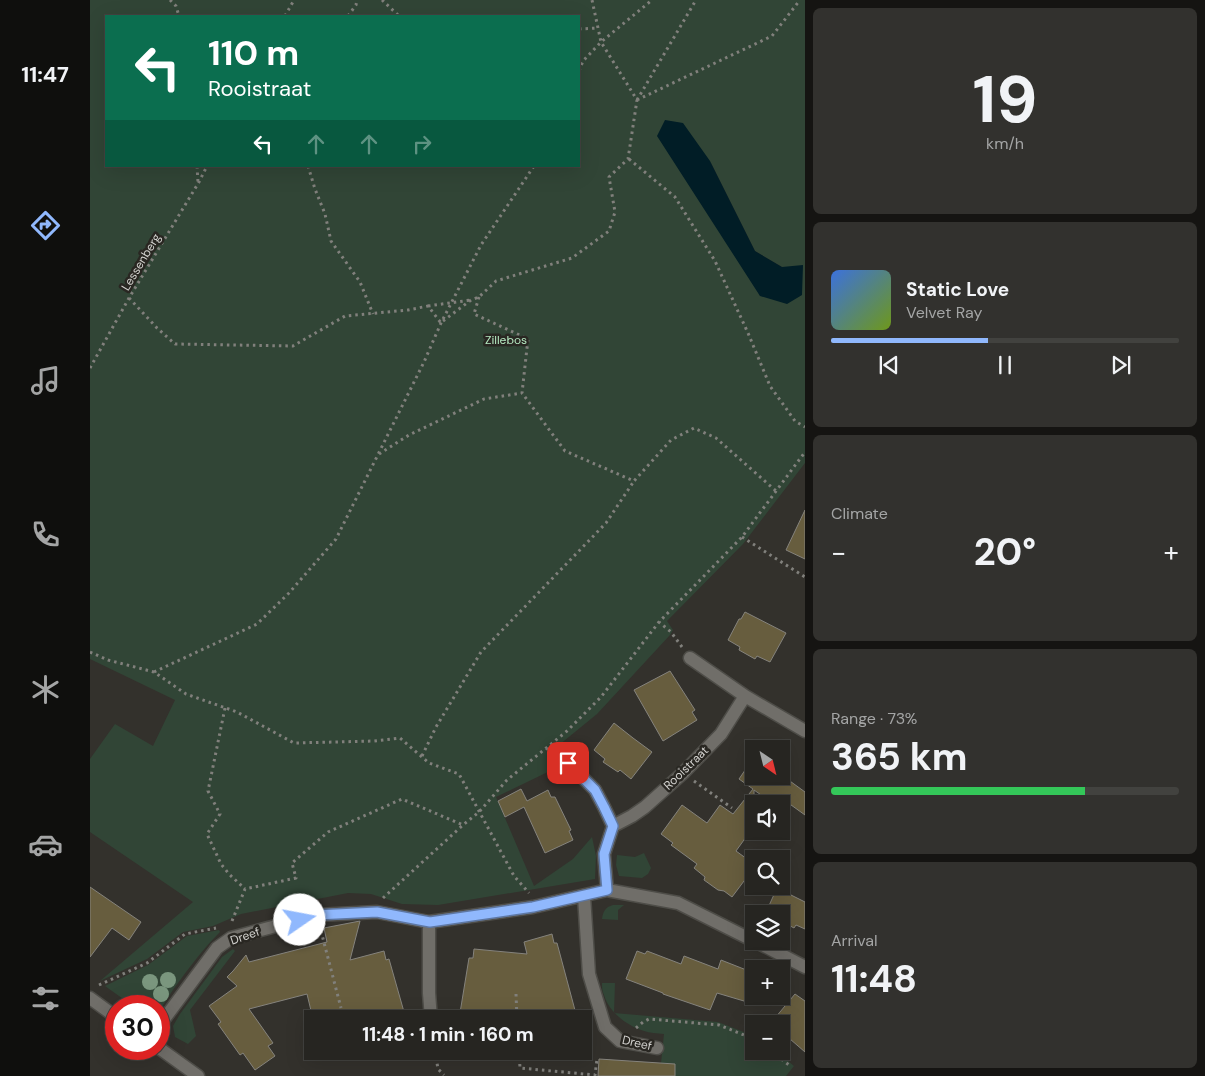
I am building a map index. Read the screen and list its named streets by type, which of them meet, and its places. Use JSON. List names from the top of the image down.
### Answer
{
  "streets": {
    "street": ["Rooistraat", "Dreef"],
    "path": ["Lessenberg"]
  },
  "parks": ["Zillebos"],
  "north": "bottom right",
  "page": {
    "tabs": "11:47",
    "tile": [
      ["19", "km/h"],
      "Climate",
      ["Range · 73%", "365 km"],
      ["Arrival", "11:48"]
    ],
    "turn": ["110 m", "Rooistraat"],
    "song": ["Static Love", "Velvet Ray"],
    "heat": ["−", "20°", "+"],
    "map_buttons": ["+", "−"],
    "limit": "30",
    "trip": "11:48 · 1 min · 160 m"
  }
}
